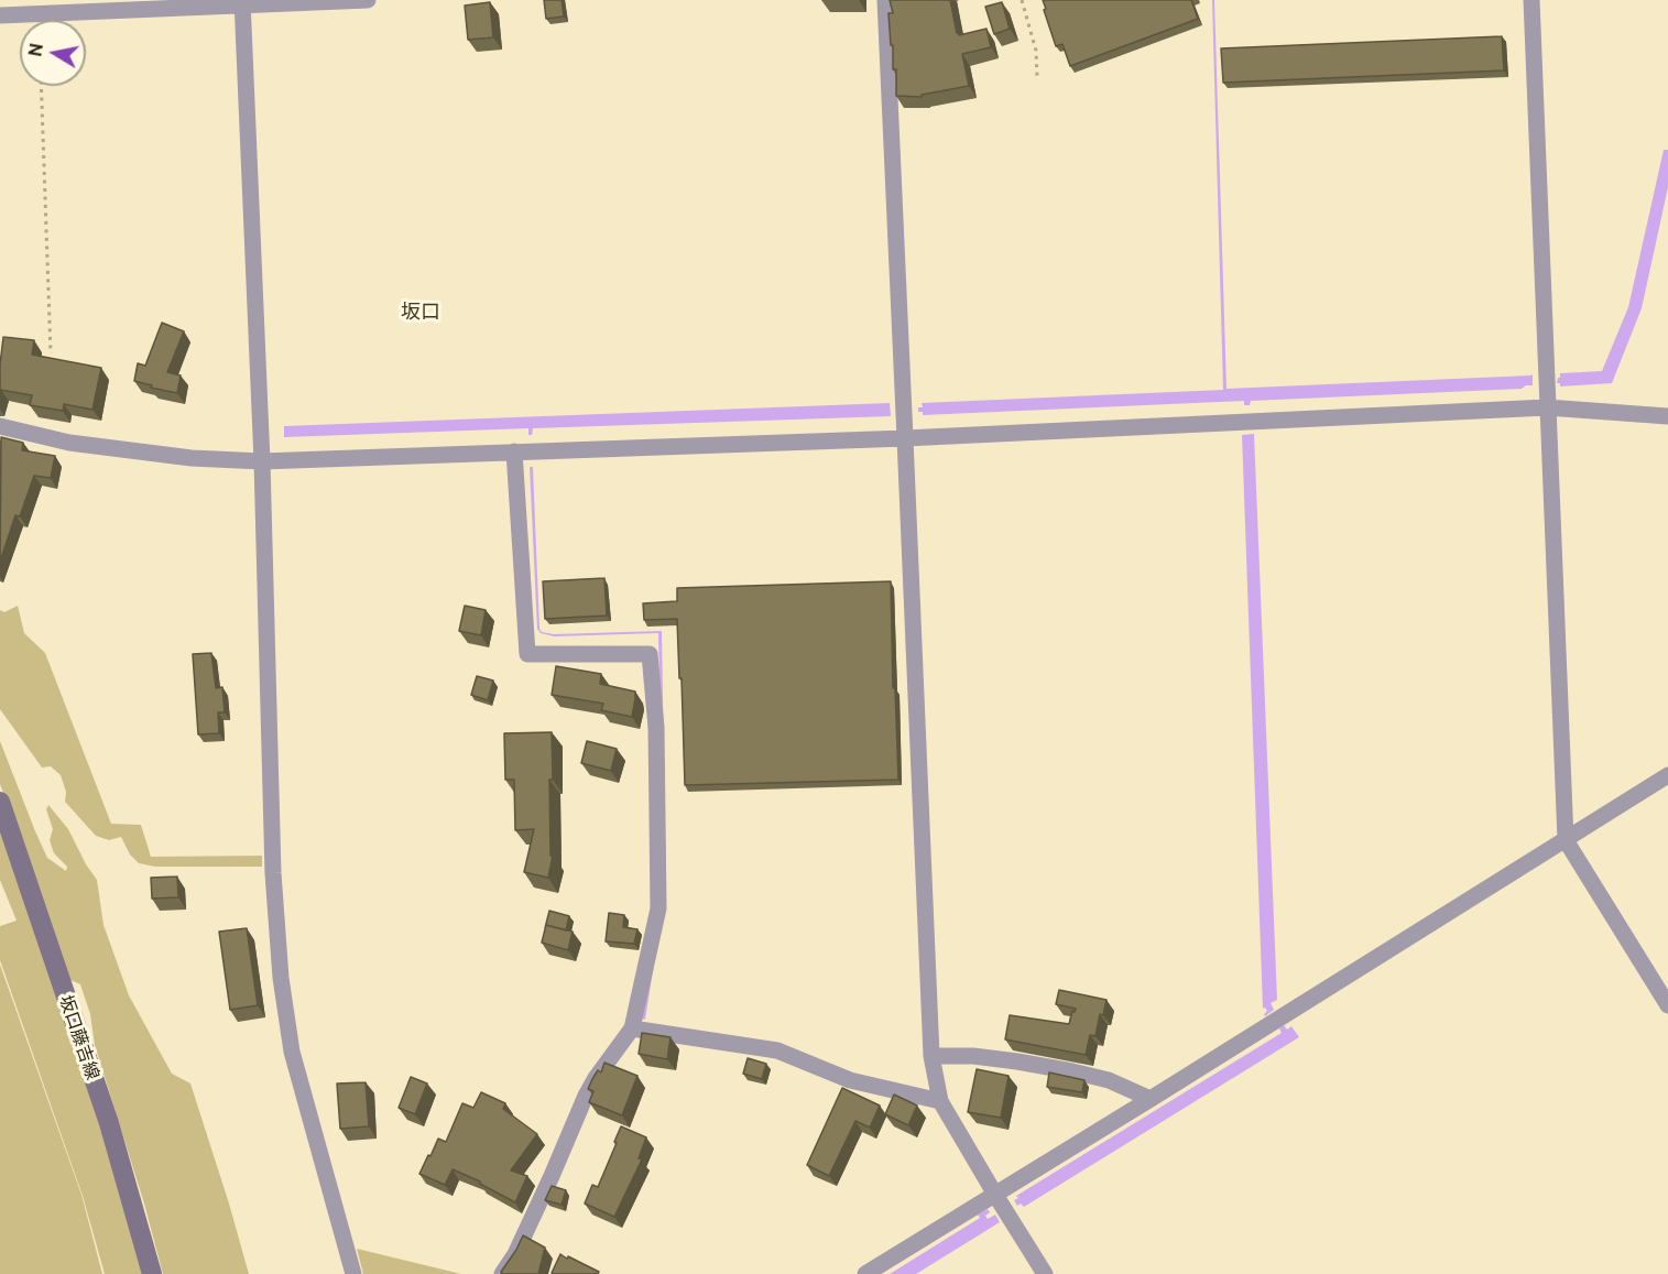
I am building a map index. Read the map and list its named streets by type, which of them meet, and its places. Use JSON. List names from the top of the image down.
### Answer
{
  "streets": {
    "main road": ["坂口藤吉線"]
  },
  "districts": ["坂口"],
  "north": "left"
}
